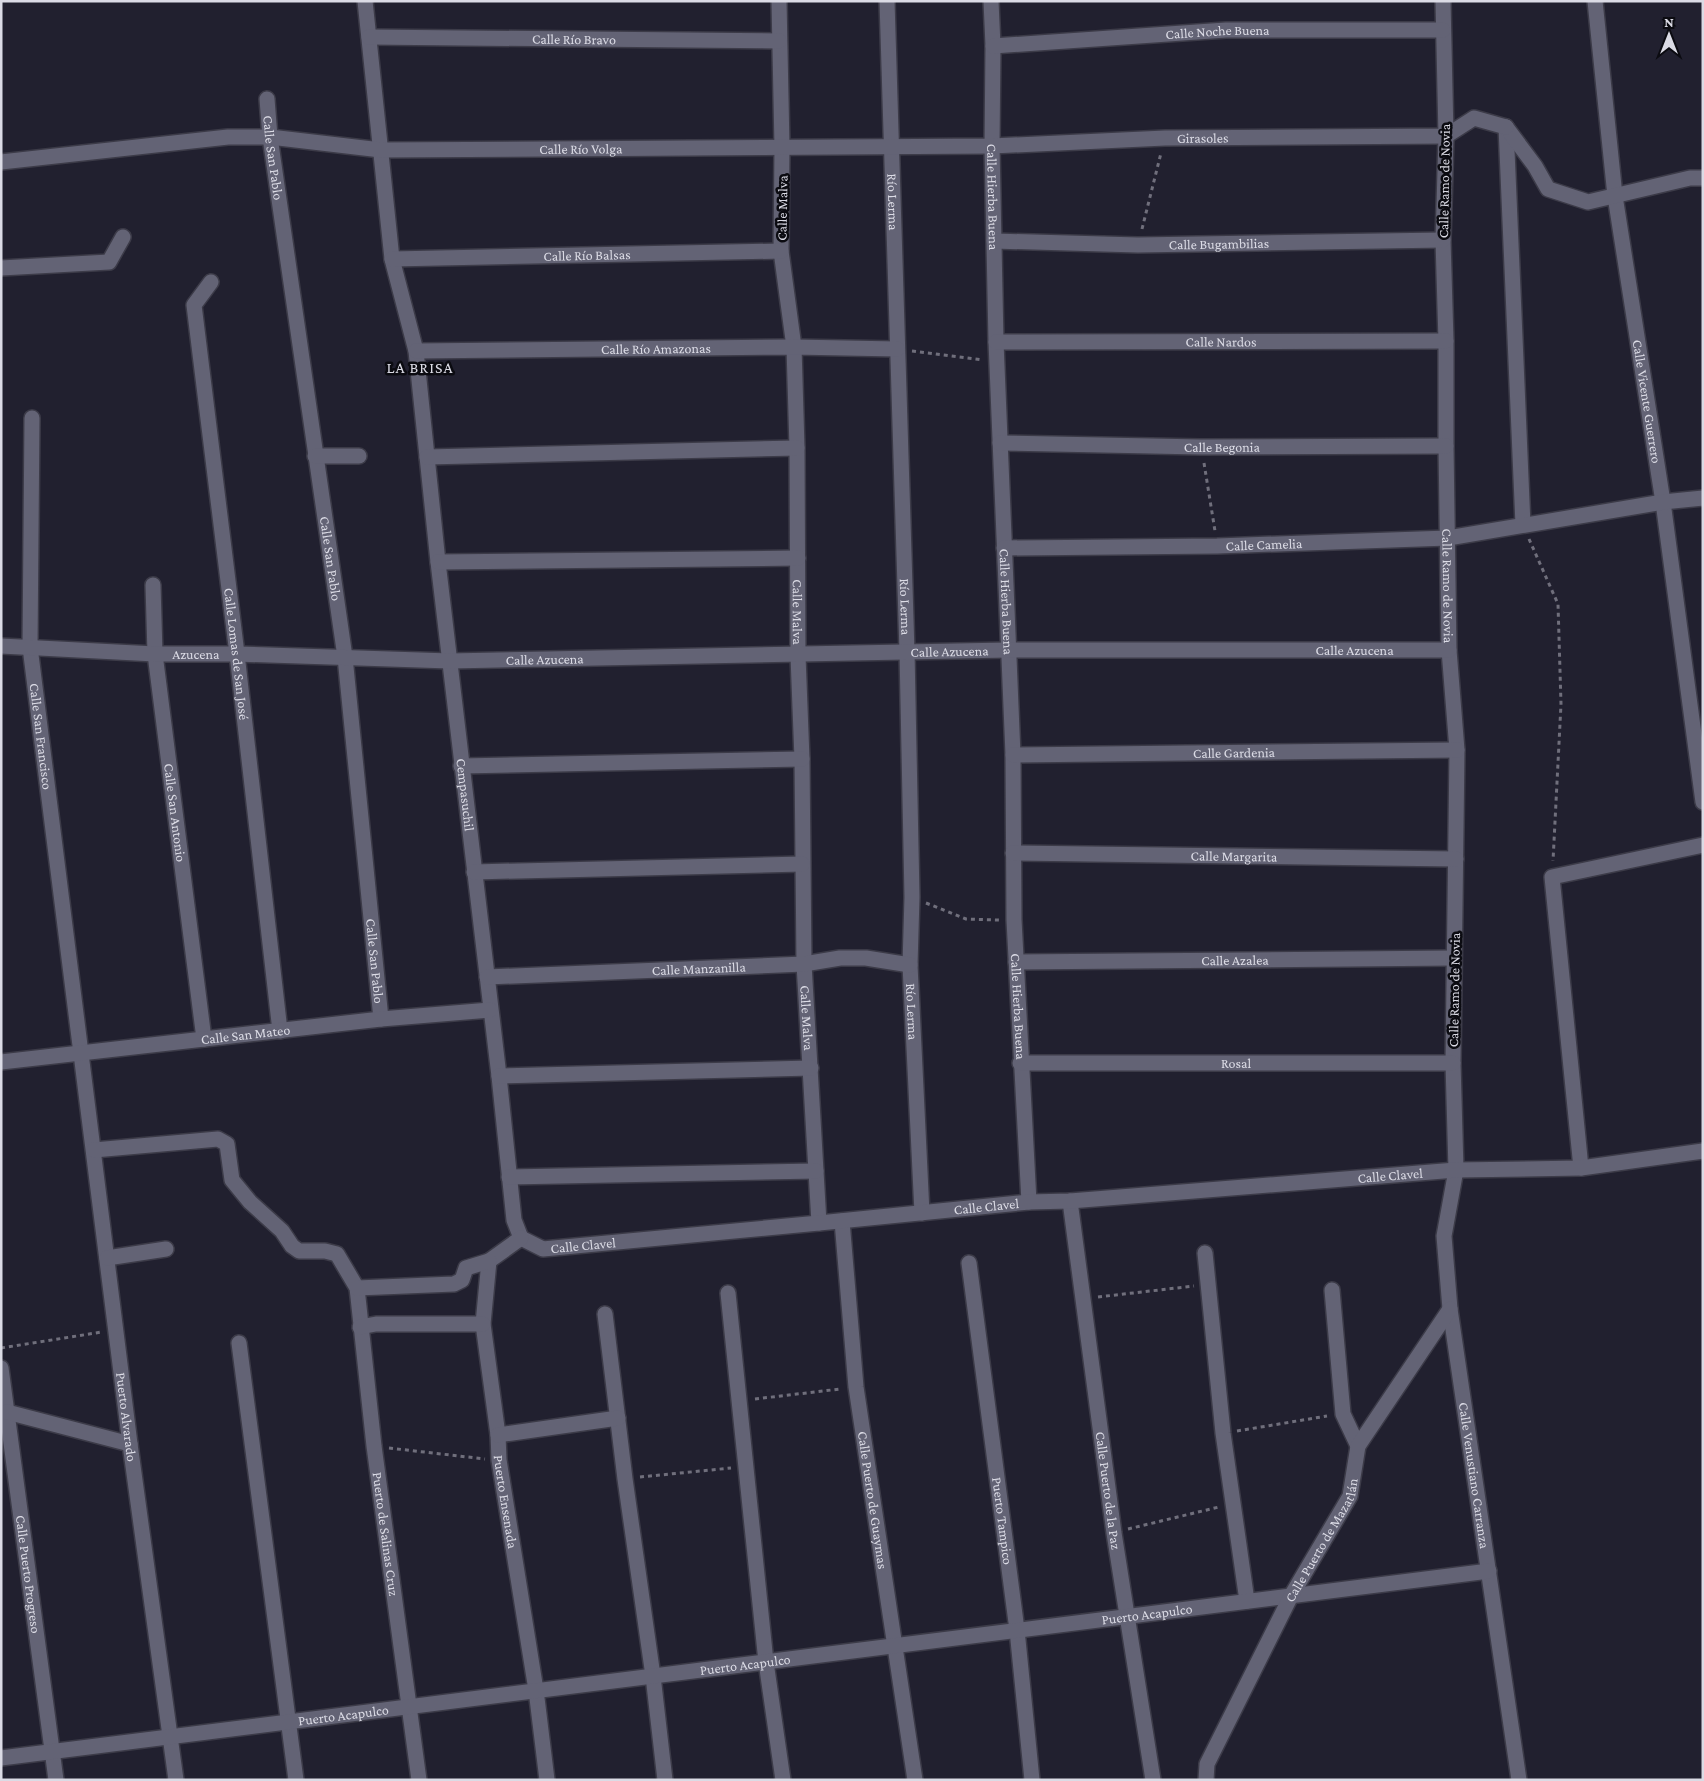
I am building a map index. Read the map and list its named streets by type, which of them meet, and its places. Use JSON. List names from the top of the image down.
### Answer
{
  "streets": {
    "street": [
      "Calle Noche Buena",
      "Calle Río Bravo",
      "Girasoles",
      "Calle Río Volga",
      "Calle San Pablo",
      "Calle Ramo de Novia",
      "Calle Hierba Buena",
      "Río Lerma",
      "Calle Malva",
      "Calle Bugambilias",
      "Calle Río Balsas",
      "Calle Nardos",
      "Calle Río Amazonas",
      "Calle Vicente Guerrero",
      "Calle Begonia",
      "Calle Camelia",
      "Calle Azucena",
      "Calle Lomas de San José",
      "Azucena",
      "Calle San Francisco",
      "Calle Gardenia",
      "Cempasuchil",
      "Calle San Antonio",
      "Calle Margarita",
      "Calle Azalea",
      "Calle Manzanilla",
      "Calle San Mateo",
      "Rosal",
      "Calle Clavel",
      "Puerto Alvarado",
      "Calle Venustiano Carranza",
      "Calle Puerto de la Paz",
      "Calle Puerto de Guaymas",
      "Puerto Ensenada",
      "Puerto Tampico",
      "Puerto de Salinas Cruz",
      "Calle Puerto de Mazatlán",
      "Calle Puerto Progreso",
      "Puerto Acapulco"
    ]
  },
  "crossings": [
    ["Calle Noche Buena", "Calle Ramo de Novia"],
    ["Calle Noche Buena", "Calle Hierba Buena"],
    ["Calle Río Bravo", "Calle Malva"],
    ["Calle Río Bravo", "Cempasuchil"],
    ["Girasoles", "Calle Río Volga"],
    ["Girasoles", "Calle Ramo de Novia"],
    ["Girasoles", "Calle Hierba Buena"],
    ["Girasoles", "Río Lerma"],
    ["Calle Río Volga", "Calle San Pablo"],
    ["Calle Río Volga", "Río Lerma"],
    ["Calle Río Volga", "Calle Malva"],
    ["Calle Río Volga", "Cempasuchil"],
    ["Calle San Pablo", "Azucena"],
    ["Calle San Pablo", "Calle San Mateo"],
    ["Calle Ramo de Novia", "Calle Bugambilias"],
    ["Calle Ramo de Novia", "Calle Nardos"],
    ["Calle Ramo de Novia", "Calle Begonia"],
    ["Calle Ramo de Novia", "Calle Camelia"],
    ["Calle Ramo de Novia", "Calle Azucena"],
    ["Calle Ramo de Novia", "Calle Gardenia"],
    ["Calle Ramo de Novia", "Calle Margarita"],
    ["Calle Ramo de Novia", "Calle Azalea"],
    ["Calle Ramo de Novia", "Rosal"],
    ["Calle Ramo de Novia", "Calle Clavel"],
    ["Calle Ramo de Novia", "Calle Venustiano Carranza"],
    ["Calle Hierba Buena", "Calle Bugambilias"],
    ["Calle Hierba Buena", "Calle Nardos"],
    ["Calle Hierba Buena", "Calle Begonia"],
    ["Calle Hierba Buena", "Calle Camelia"],
    ["Calle Hierba Buena", "Calle Azucena"],
    ["Calle Hierba Buena", "Calle Gardenia"],
    ["Calle Hierba Buena", "Calle Margarita"],
    ["Calle Hierba Buena", "Calle Azalea"],
    ["Calle Hierba Buena", "Rosal"],
    ["Calle Hierba Buena", "Calle Clavel"],
    ["Río Lerma", "Calle Río Amazonas"],
    ["Río Lerma", "Calle Azucena"],
    ["Río Lerma", "Calle Manzanilla"],
    ["Río Lerma", "Calle Clavel"],
    ["Calle Malva", "Calle Río Balsas"],
    ["Calle Malva", "Calle Río Amazonas"],
    ["Calle Malva", "Calle Azucena"],
    ["Calle Malva", "Calle Manzanilla"],
    ["Calle Malva", "Calle Clavel"],
    ["Calle Río Balsas", "Cempasuchil"],
    ["Calle Río Amazonas", "Cempasuchil"],
    ["Calle Vicente Guerrero", "Calle Camelia"],
    ["Calle Azucena", "Azucena"],
    ["Calle Azucena", "Cempasuchil"],
    ["Calle Lomas de San José", "Azucena"],
    ["Calle Lomas de San José", "Calle San Mateo"],
    ["Azucena", "Calle San Francisco"],
    ["Azucena", "Cempasuchil"],
    ["Azucena", "Calle San Antonio"],
    ["Calle San Francisco", "Calle San Mateo"],
    ["Calle San Francisco", "Puerto Alvarado"],
    ["Cempasuchil", "Calle Manzanilla"],
    ["Cempasuchil", "Calle San Mateo"],
    ["Cempasuchil", "Calle Clavel"],
    ["Calle San Antonio", "Calle San Mateo"],
    ["Calle San Mateo", "Puerto Alvarado"],
    ["Calle Clavel", "Calle Venustiano Carranza"],
    ["Calle Clavel", "Calle Puerto de la Paz"],
    ["Calle Clavel", "Calle Puerto de Guaymas"],
    ["Puerto Alvarado", "Puerto Acapulco"],
    ["Calle Venustiano Carranza", "Calle Puerto de Mazatlán"],
    ["Calle Venustiano Carranza", "Puerto Acapulco"],
    ["Calle Puerto de la Paz", "Puerto Acapulco"],
    ["Calle Puerto de Guaymas", "Puerto Acapulco"],
    ["Puerto Ensenada", "Puerto Acapulco"],
    ["Puerto Tampico", "Puerto Acapulco"],
    ["Puerto de Salinas Cruz", "Puerto Acapulco"],
    ["Calle Puerto de Mazatlán", "Puerto Acapulco"],
    ["Calle Puerto Progreso", "Puerto Acapulco"]
  ],
  "districts": ["LA BRISA"],
  "north": "top"
}
